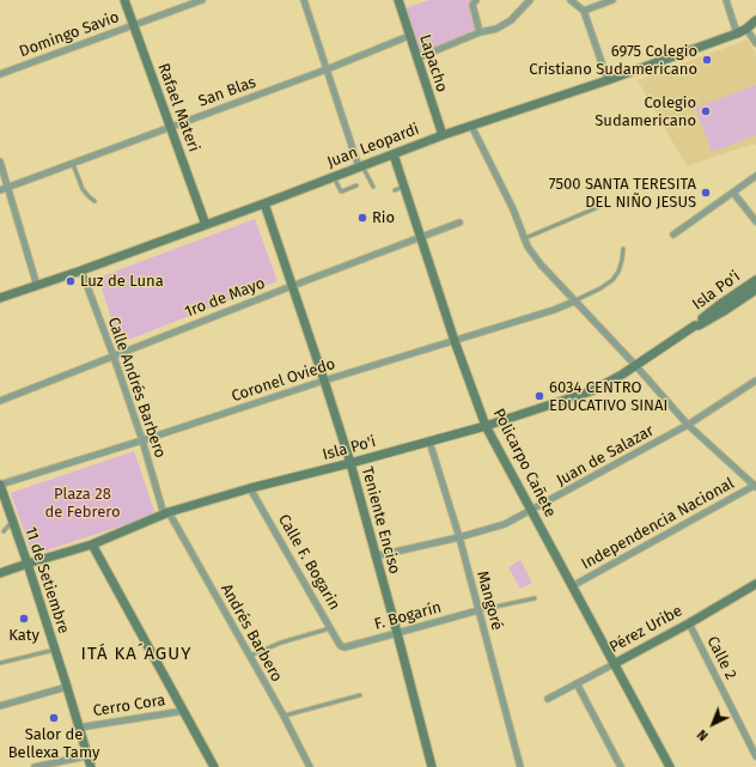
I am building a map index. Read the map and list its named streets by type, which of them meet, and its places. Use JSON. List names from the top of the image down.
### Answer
{
  "streets": {
    "street": [
      "Domingo Savio",
      "Lapacho",
      "San Blas",
      "Rafael Materi",
      "Juan Leopardi",
      "Isla Po'i",
      "1ro de Mayo",
      "Coronel Oviedo",
      "Calle Andrés Barbero",
      "Juan de Salazar",
      "Policarpo Cañete",
      "Teniente Enciso",
      "Independencia Nacional",
      "Calle F. Bogarin",
      "11 de Setiembre",
      "Mangoré",
      "F. Bogarín",
      "Pérez Uribe",
      "Andrés Barbero",
      "Calle 2",
      "Cerro Cora"
    ]
  },
  "crossings": [
    ["Domingo Savio", "Rafael Materi"],
    ["Lapacho", "San Blas"],
    ["Lapacho", "Juan Leopardi"],
    ["San Blas", "Rafael Materi"],
    ["Rafael Materi", "Juan Leopardi"],
    ["Juan Leopardi", "Calle Andrés Barbero"],
    ["Juan Leopardi", "Policarpo Cañete"],
    ["Juan Leopardi", "Teniente Enciso"],
    ["Isla Po'i", "Calle Andrés Barbero"],
    ["Isla Po'i", "Policarpo Cañete"],
    ["Isla Po'i", "Teniente Enciso"],
    ["Isla Po'i", "Calle F. Bogarin"],
    ["Isla Po'i", "11 de Setiembre"],
    ["Isla Po'i", "Mangoré"],
    ["Isla Po'i", "Andrés Barbero"],
    ["1ro de Mayo", "Calle Andrés Barbero"],
    ["1ro de Mayo", "Policarpo Cañete"],
    ["1ro de Mayo", "Teniente Enciso"],
    ["Coronel Oviedo", "Calle Andrés Barbero"],
    ["Coronel Oviedo", "Policarpo Cañete"],
    ["Coronel Oviedo", "Teniente Enciso"],
    ["Coronel Oviedo", "11 de Setiembre"],
    ["Calle Andrés Barbero", "Andrés Barbero"],
    ["Juan de Salazar", "Policarpo Cañete"],
    ["Juan de Salazar", "Teniente Enciso"],
    ["Juan de Salazar", "Mangoré"],
    ["Policarpo Cañete", "Independencia Nacional"],
    ["Policarpo Cañete", "Pérez Uribe"],
    ["Teniente Enciso", "F. Bogarín"],
    ["Calle F. Bogarin", "F. Bogarín"],
    ["11 de Setiembre", "Cerro Cora"],
    ["Mangoré", "F. Bogarín"],
    ["Pérez Uribe", "Calle 2"]
  ],
  "districts": ["ITÁ KA´AGUY"],
  "parks": ["Plaza 28 de Febrero"],
  "places": [
    "6975 Colegio Cristiano Sudamericano",
    "Colegio Sudamericano",
    "7500 SANTA TERESITA DEL NIÑO JESUS",
    "Rio",
    "Luz de Luna",
    "6034 CENTRO EDUCATIVO SINAI",
    "Katy",
    "Salor de Bellexa Tamy"
  ],
  "north": "bottom left"
}
